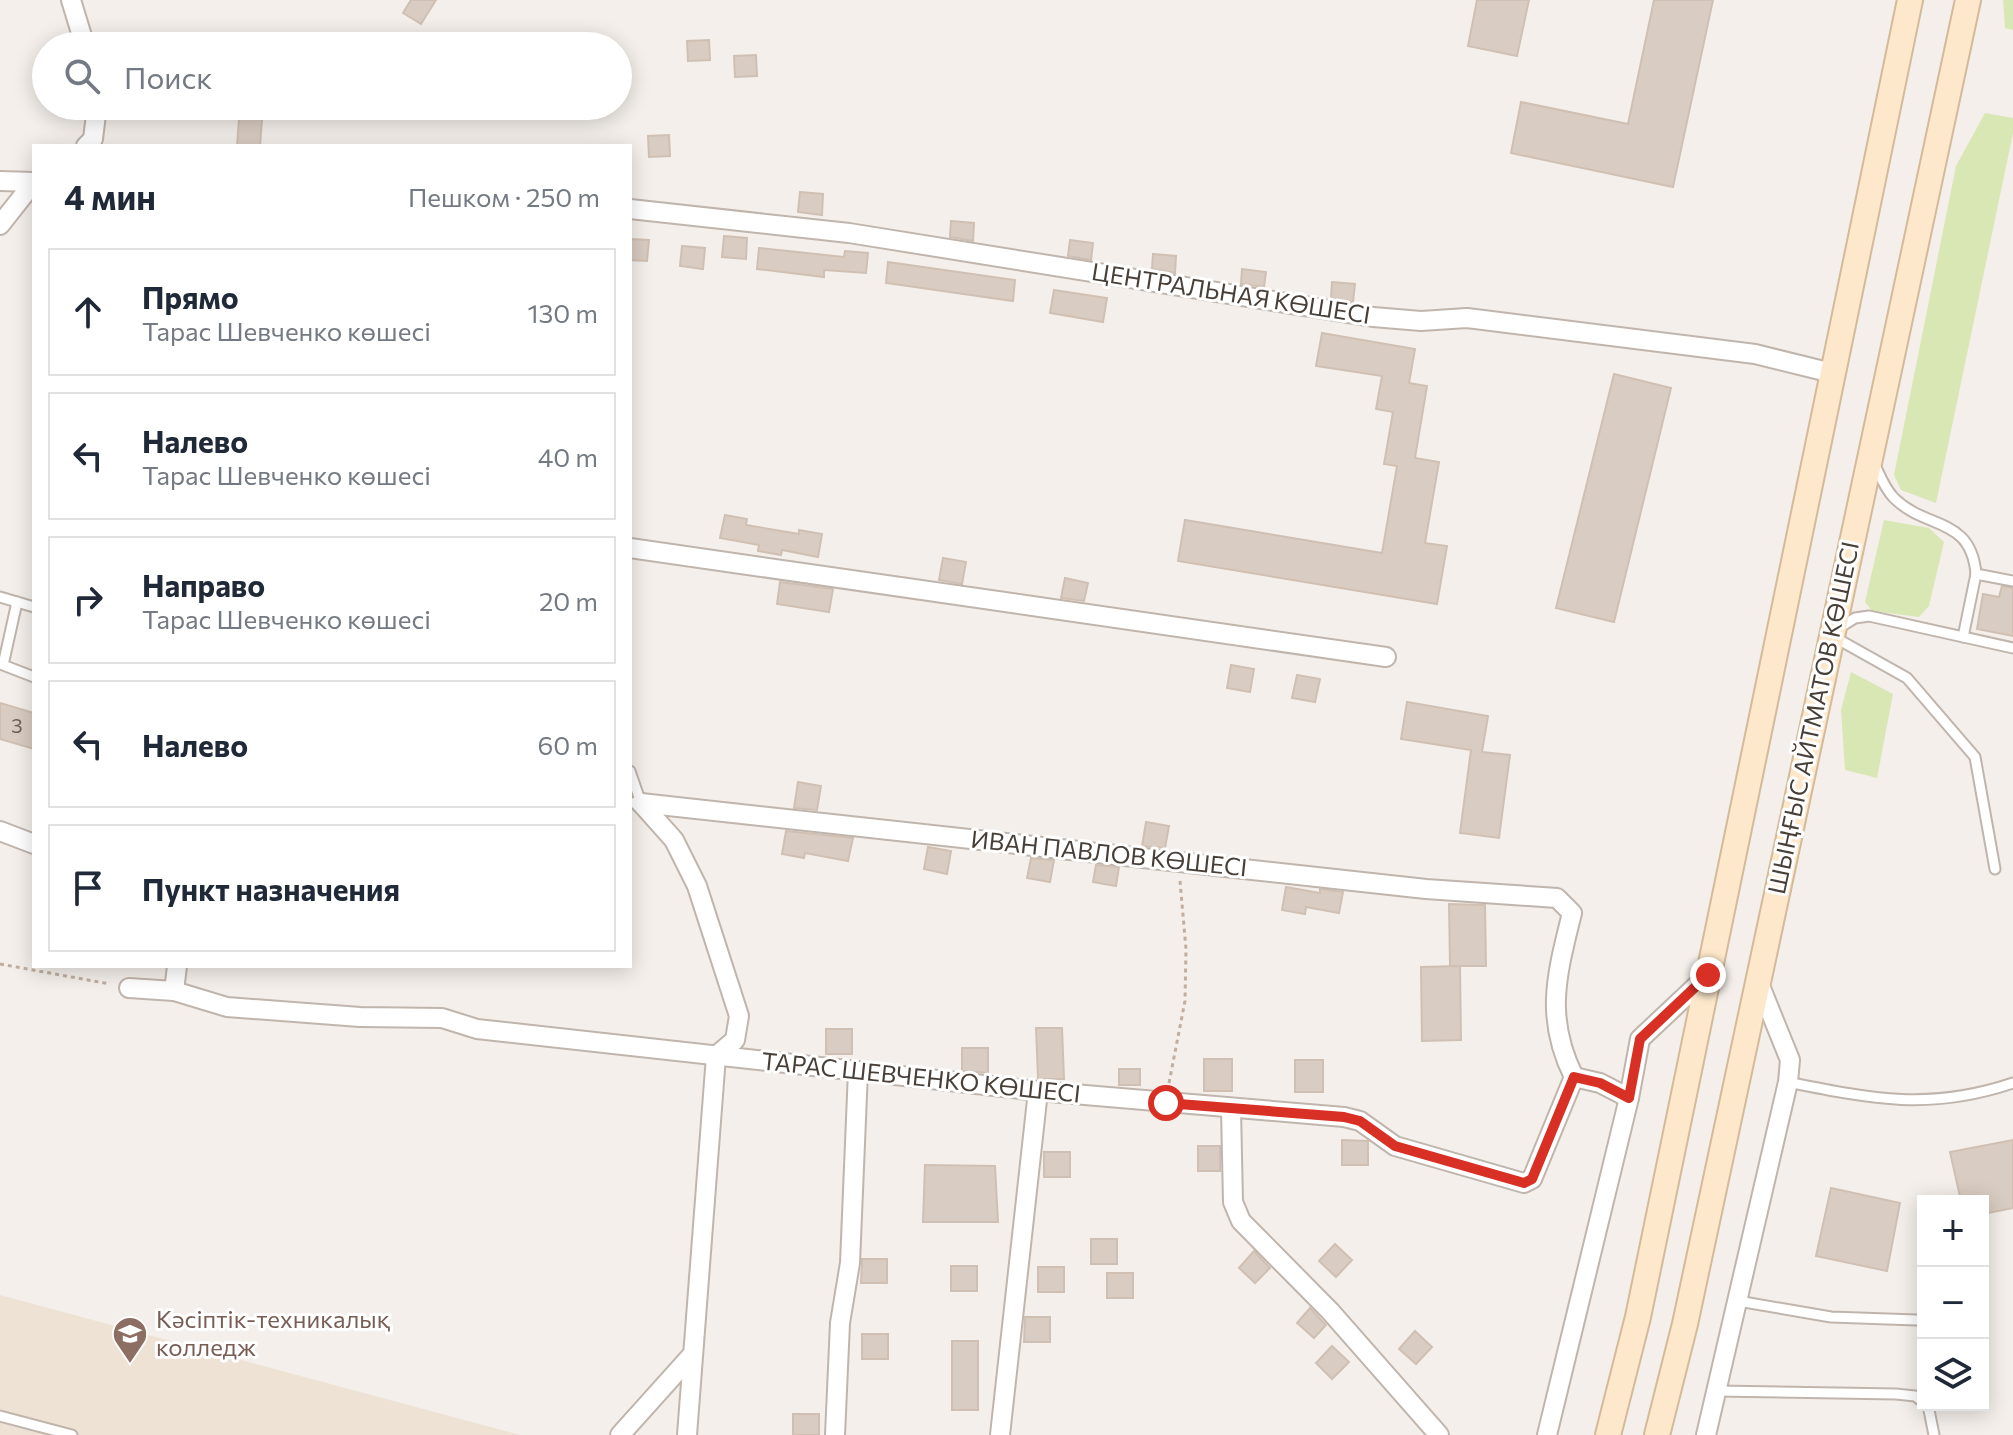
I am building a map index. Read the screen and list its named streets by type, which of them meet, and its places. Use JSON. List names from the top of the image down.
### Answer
{
  "streets": {
    "main road": ["ШЫҢҒЫС АЙТМАТОВ КӨШЕСІ"],
    "street": ["ЦЕНТРАЛЬНАЯ КӨШЕСІ", "ИВАН ПАВЛОВ КӨШЕСІ", "ТАРАС ШЕВЧЕНКО КӨШЕСІ"]
  },
  "crossings": [
    ["ИВАН ПАВЛОВ КӨШЕСІ", "ТАРАС ШЕВЧЕНКО КӨШЕСІ"]
  ],
  "places": {
    "school or university": ["Кәсіптік-техникалық колледж"]
  },
  "house_numbers": ["3"],
  "page": {
    "search": "Поиск",
    "heading": ["4 мин", "Пешком · 250 m"],
    "list": [
      ["Прямо", "Тарас Шевченко көшесі", "130 m"],
      ["Налево", "Тарас Шевченко көшесі", "40 m"],
      ["Направо", "Тарас Шевченко көшесі", "20 m"],
      ["Налево", "60 m"],
      "Пункт назначения"
    ],
    "map_buttons": ["+", "−"]
  }
}
